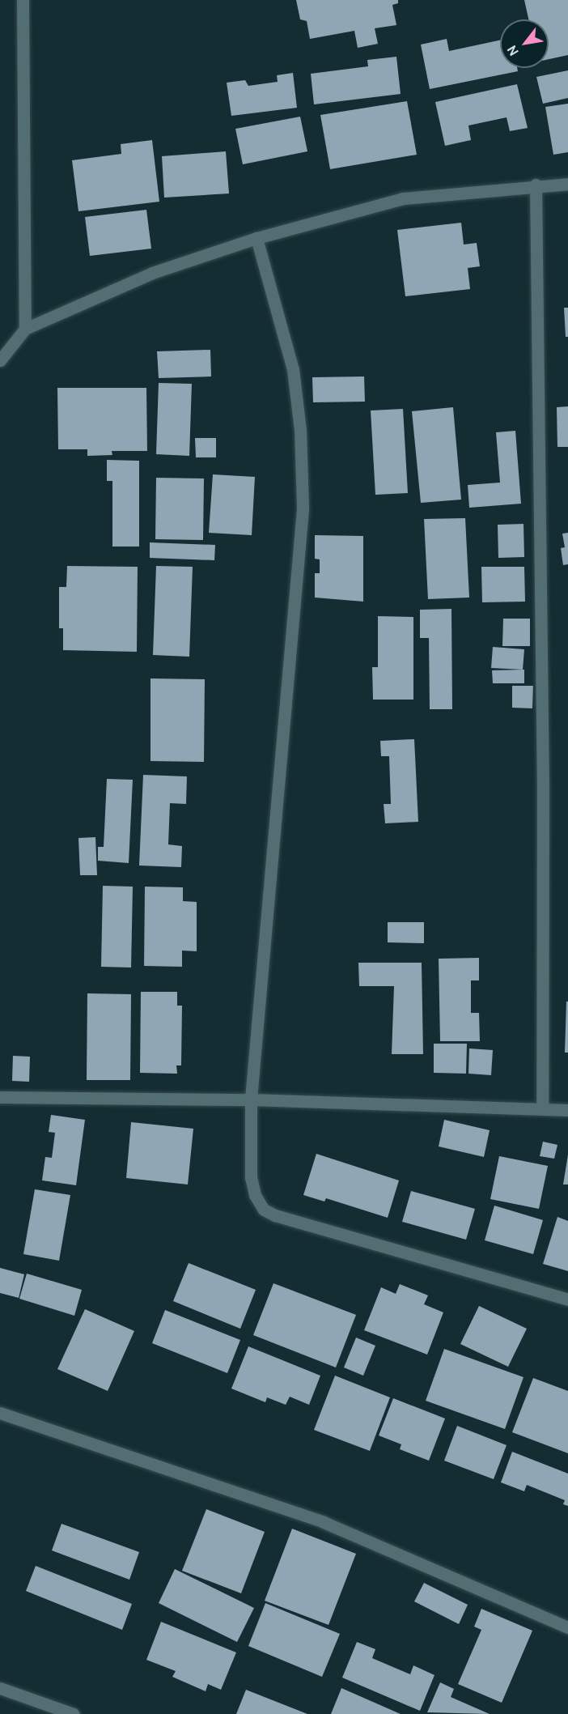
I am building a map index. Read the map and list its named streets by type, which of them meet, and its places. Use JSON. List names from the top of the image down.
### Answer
{
  "north": "bottom left"
}
